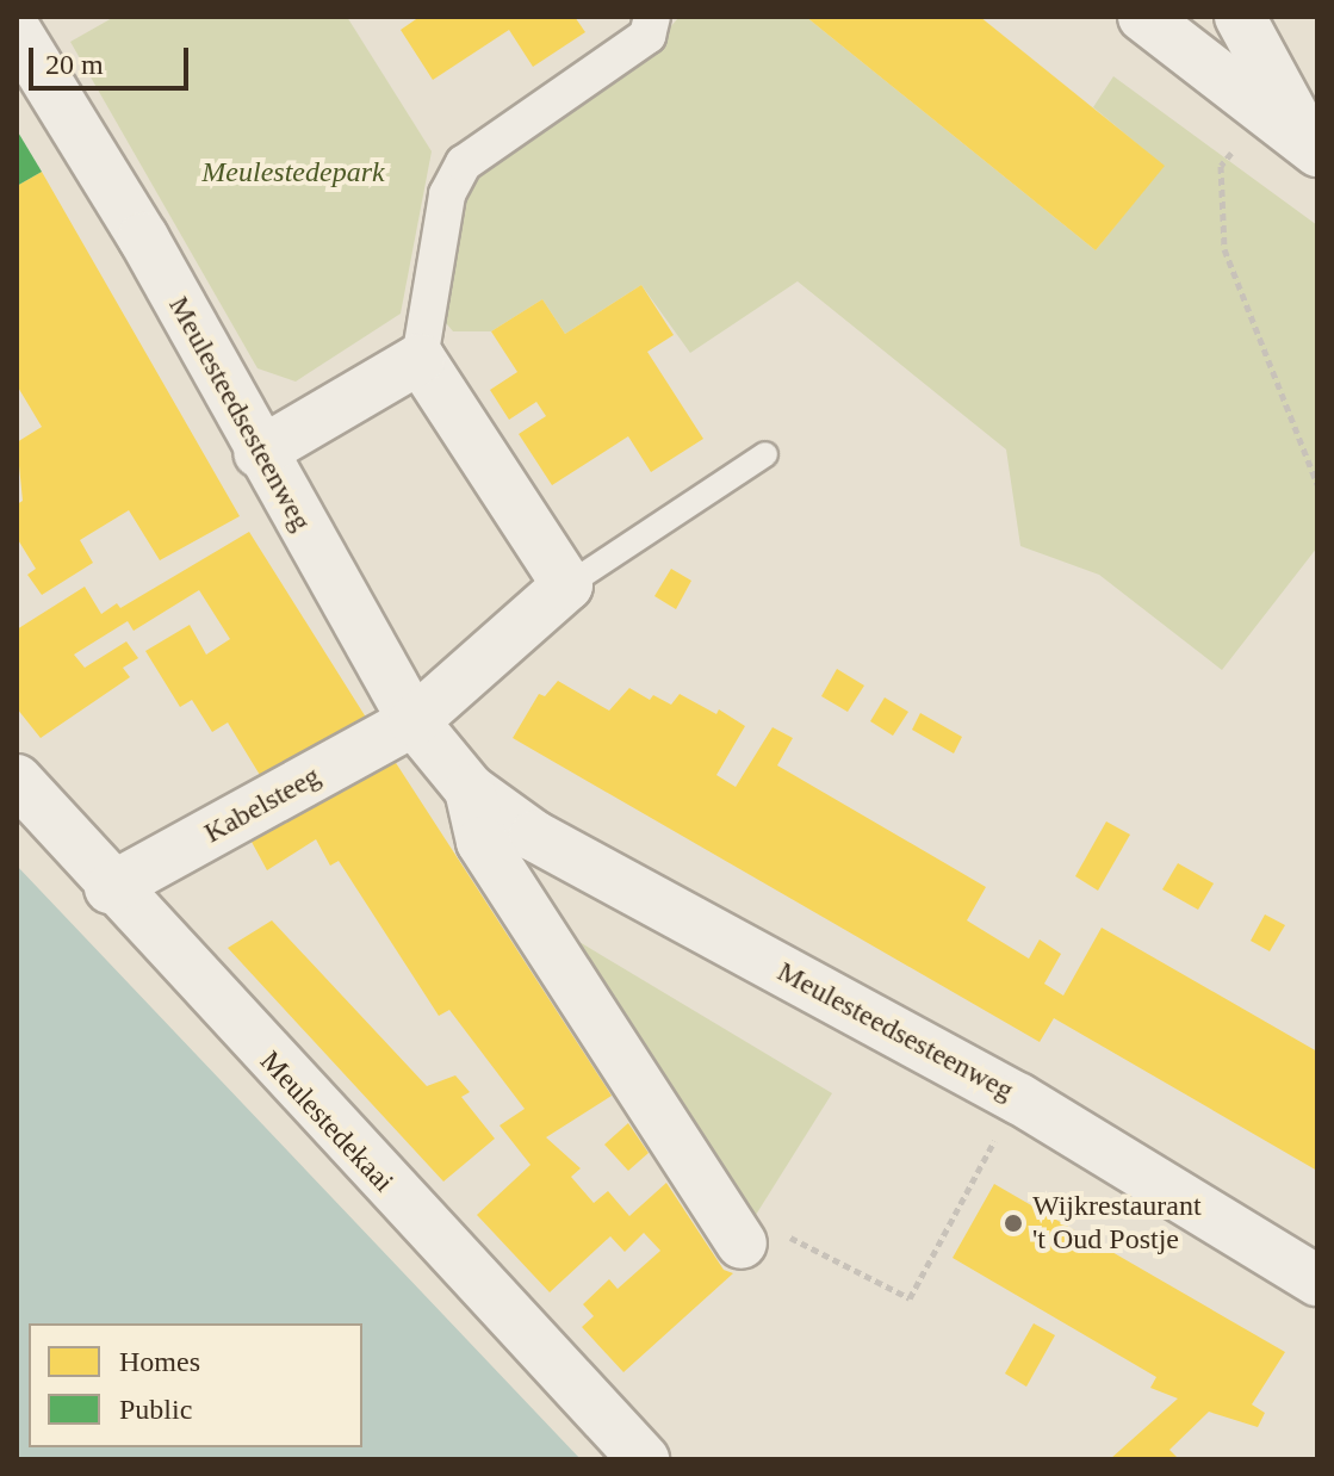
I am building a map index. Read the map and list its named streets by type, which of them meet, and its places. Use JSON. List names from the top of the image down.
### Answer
{
  "streets": {
    "street": ["Meulesteedsesteenweg", "Kabelsteeg", "Meulestedekaai"]
  },
  "crossings": [
    ["Meulesteedsesteenweg", "Kabelsteeg"],
    ["Kabelsteeg", "Meulestedekaai"]
  ],
  "parks": ["Meulestedepark"],
  "places": ["Wijkrestaurant 't Oud Postje"],
  "legend": ["Homes", "Public"],
  "scale_bar": "20 m"
}
